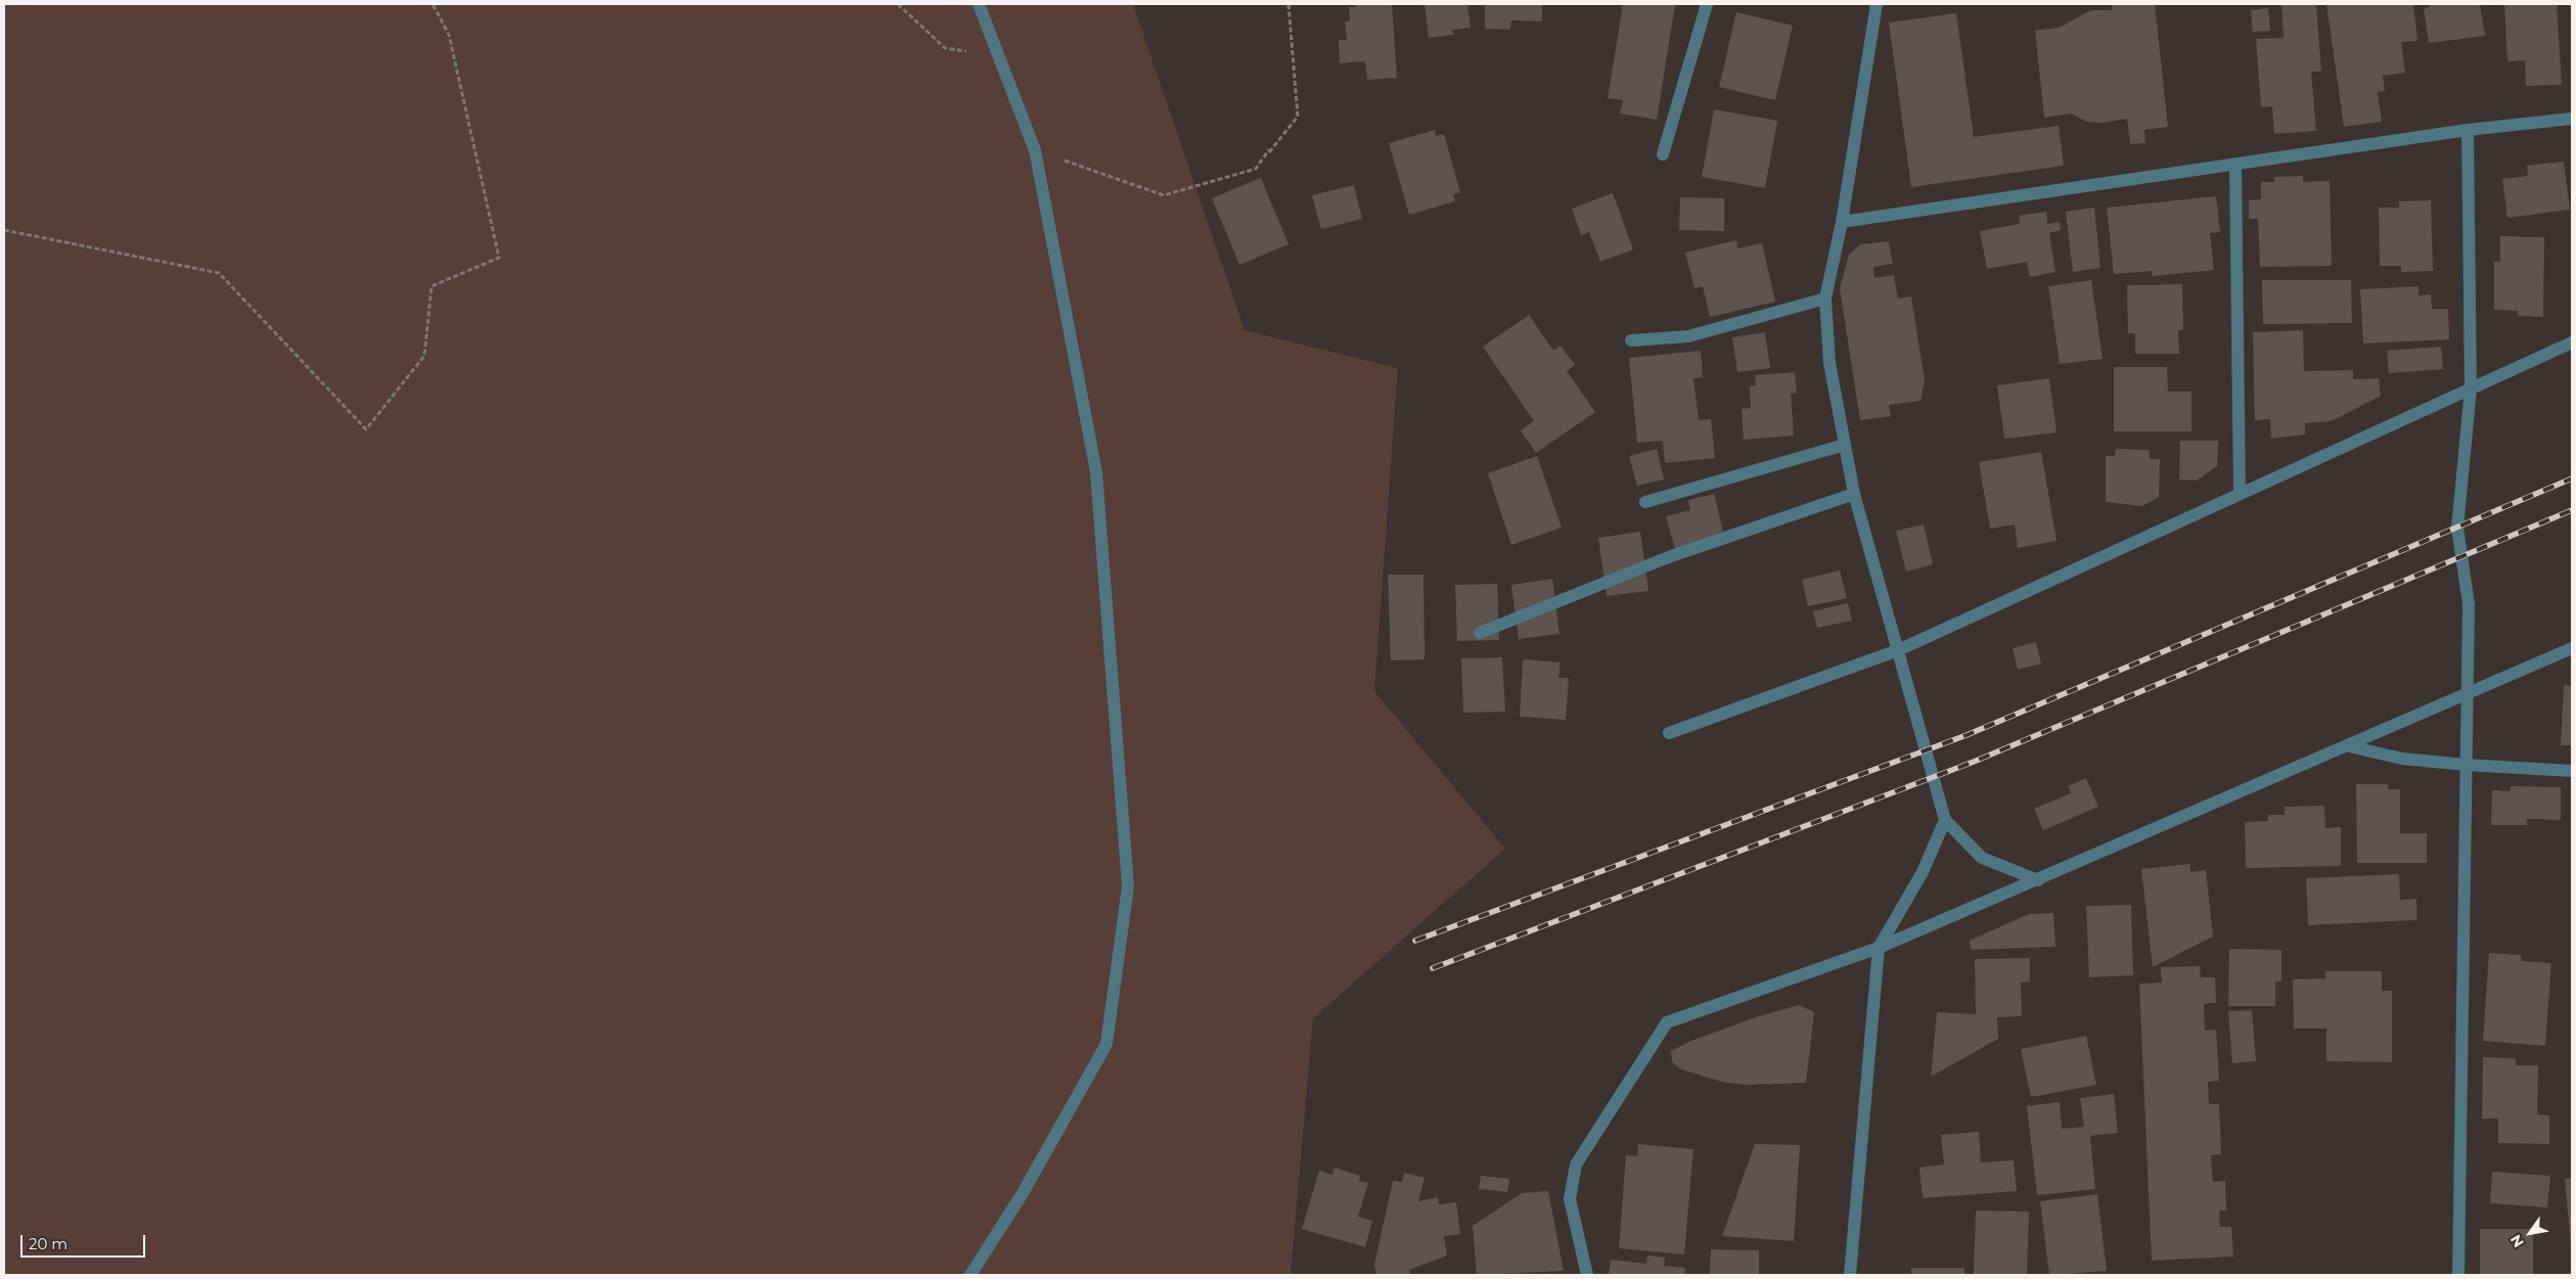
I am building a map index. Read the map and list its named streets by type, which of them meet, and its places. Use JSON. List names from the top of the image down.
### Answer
{
  "scale_bar": "20 m",
  "north": "bottom left"
}
